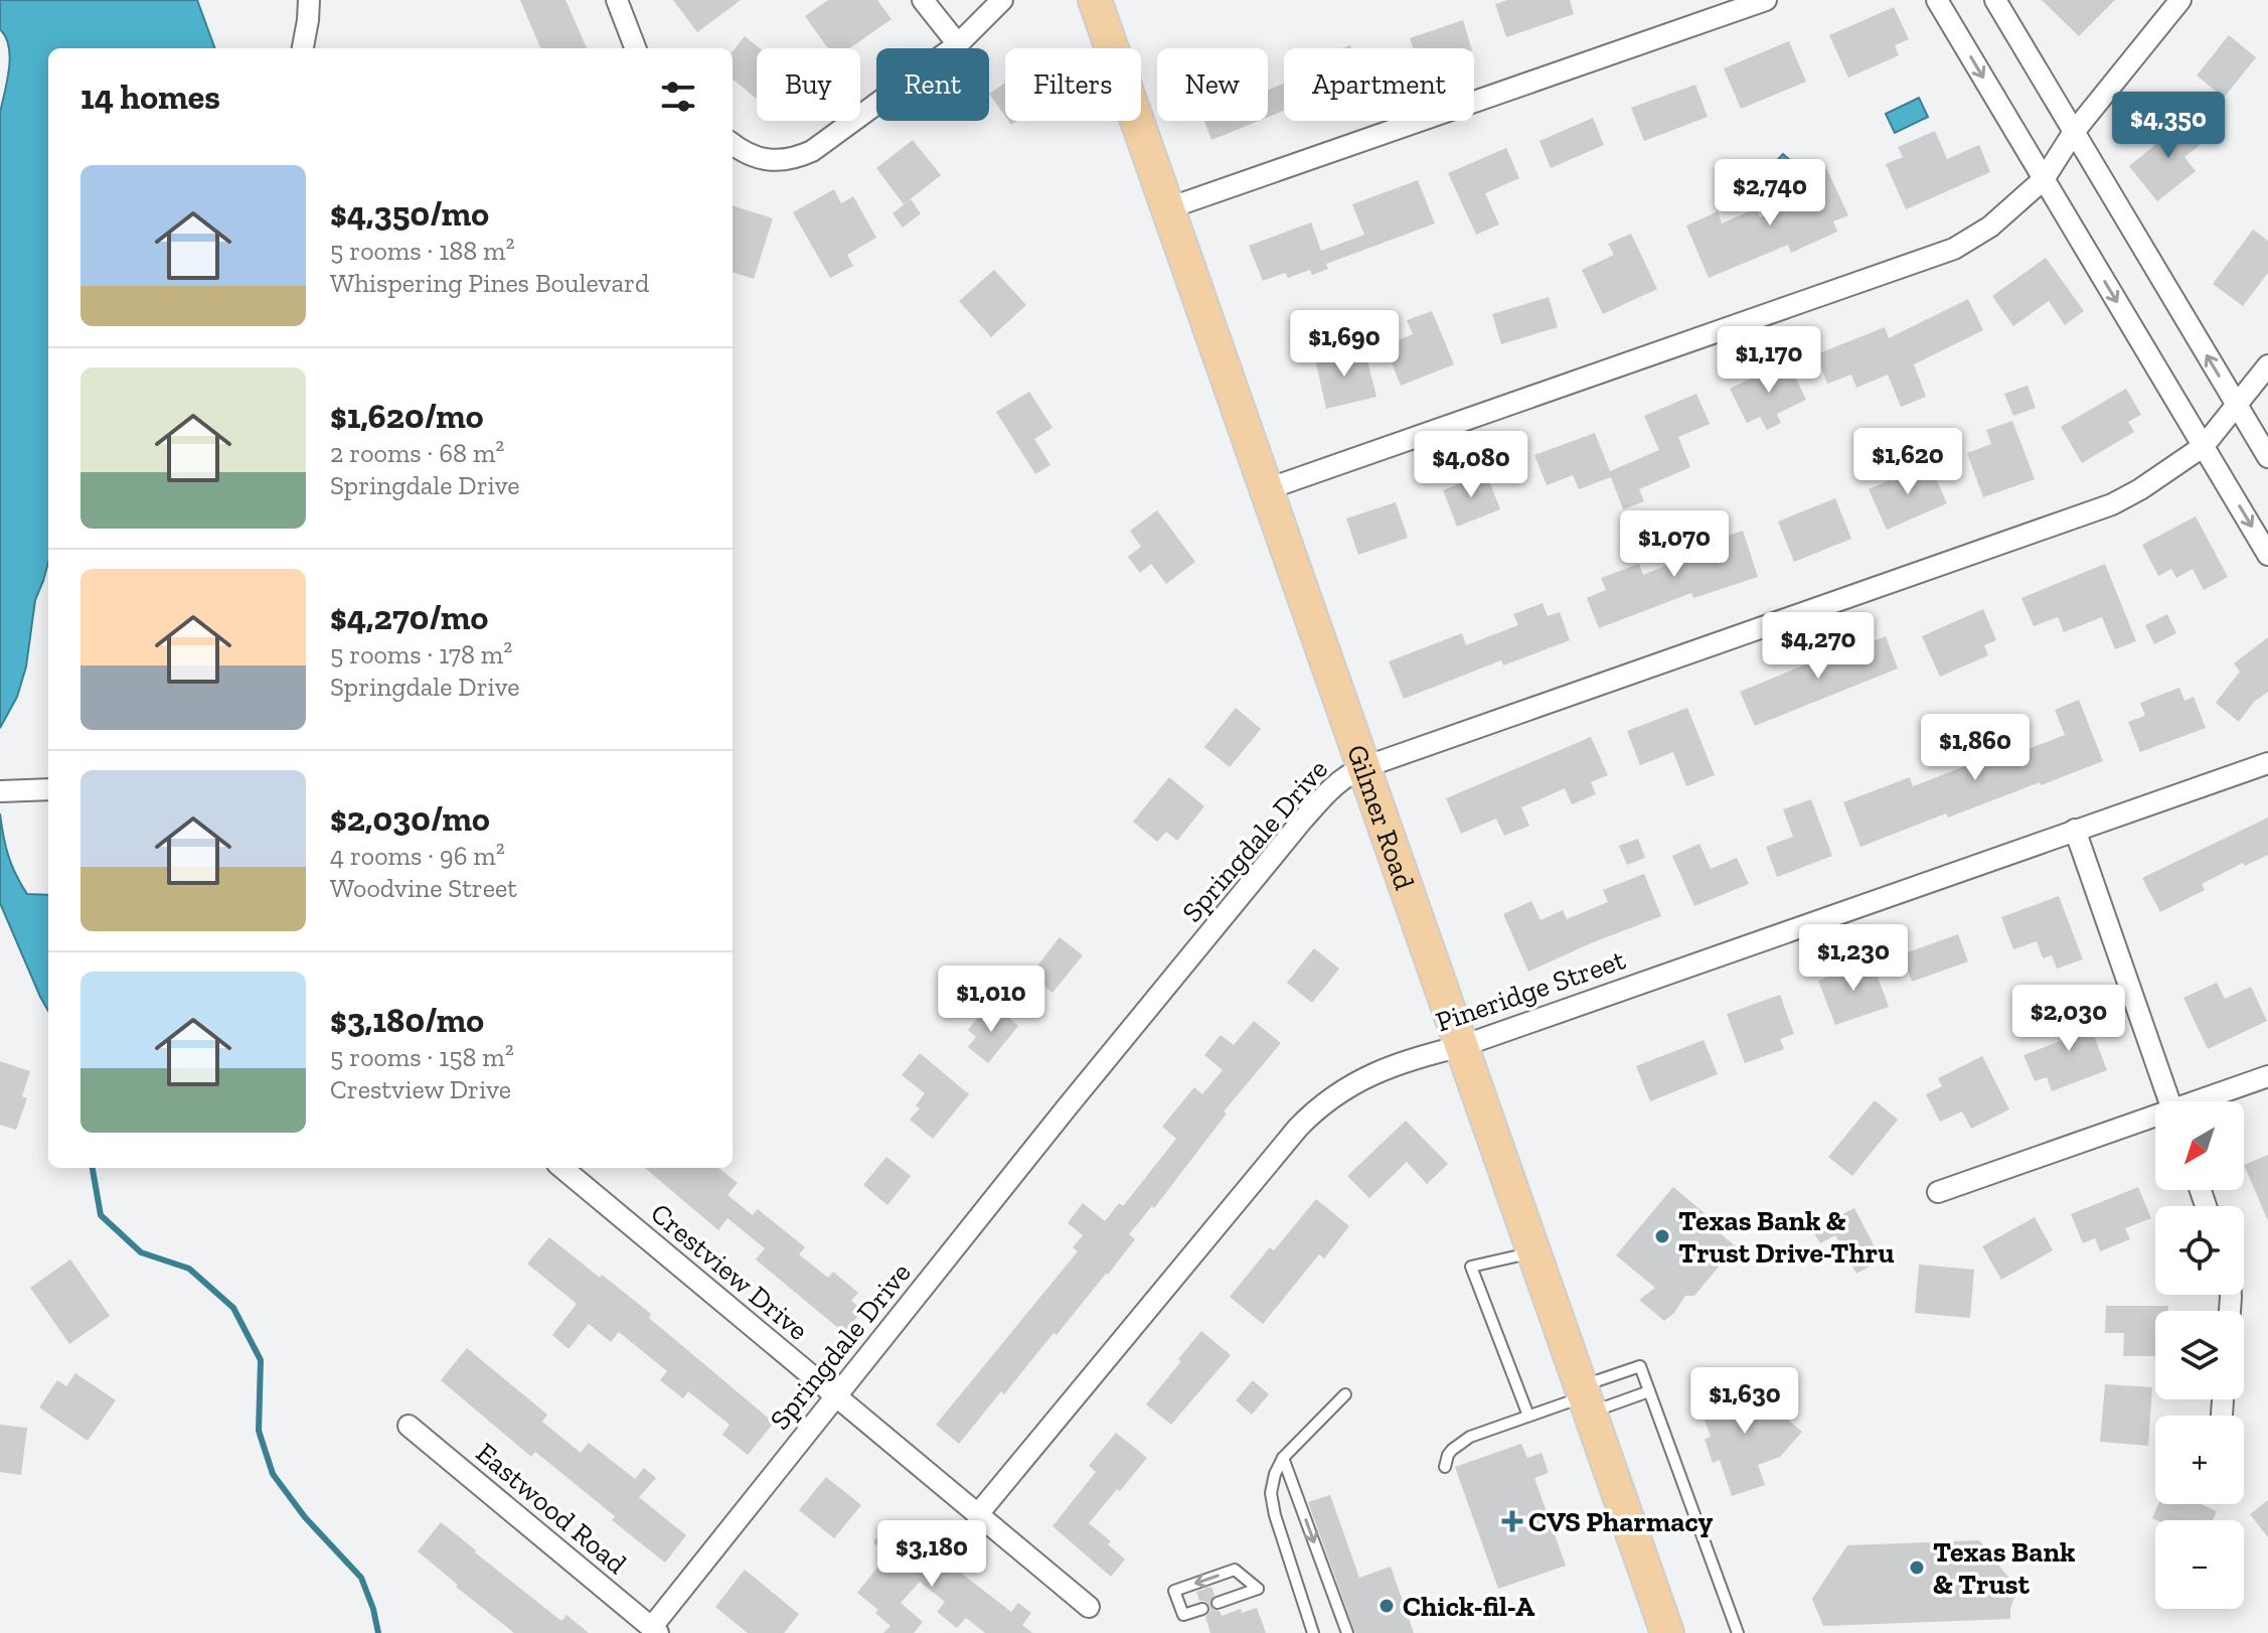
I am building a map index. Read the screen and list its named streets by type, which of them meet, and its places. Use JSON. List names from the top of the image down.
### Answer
{
  "streets": {
    "main road": ["Gilmer Road"],
    "street": [
      "Springdale Drive",
      "Pineridge Street",
      "Crestview Drive",
      "Eastwood Road"
    ]
  },
  "crossings": [
    ["Gilmer Road", "Springdale Drive"],
    ["Gilmer Road", "Pineridge Street"],
    ["Springdale Drive", "Crestview Drive"],
    ["Springdale Drive", "Eastwood Road"],
    ["Pineridge Street", "Crestview Drive"]
  ],
  "places": {
    "other": ["Texas Bank & Trust Drive-Thru", "Texas Bank & Trust", "Chick-fil-A"],
    "health": ["CVS Pharmacy"]
  },
  "north": "bottom left",
  "page": {
    "chip": [
      "Buy",
      "Rent",
      "Filters",
      "New",
      "Apartment"
    ],
    "heading": "14 homes",
    "price": [
      "$4,350",
      "$2,740",
      "$1,690",
      "$1,170",
      "$1,620",
      "$4,080",
      "$1,070",
      "$4,270",
      "$1,860",
      "$1,230",
      "$1,010",
      "$2,030",
      "$1,630",
      "$3,180"
    ],
    "list": [
      {
        "name": "$4,350/mo",
        "note": "5 rooms · 188 m² · Whispering Pines Boulevard"
      },
      {
        "name": "$1,620/mo",
        "note": "2 rooms · 68 m² · Springdale Drive"
      },
      {
        "name": "$4,270/mo",
        "note": "5 rooms · 178 m² · Springdale Drive"
      },
      {
        "name": "$2,030/mo",
        "note": "4 rooms · 96 m² · Woodvine Street"
      },
      {
        "name": "$3,180/mo",
        "note": "5 rooms · 158 m² · Crestview Drive"
      }
    ],
    "map_buttons": ["+", "−"]
  }
}
